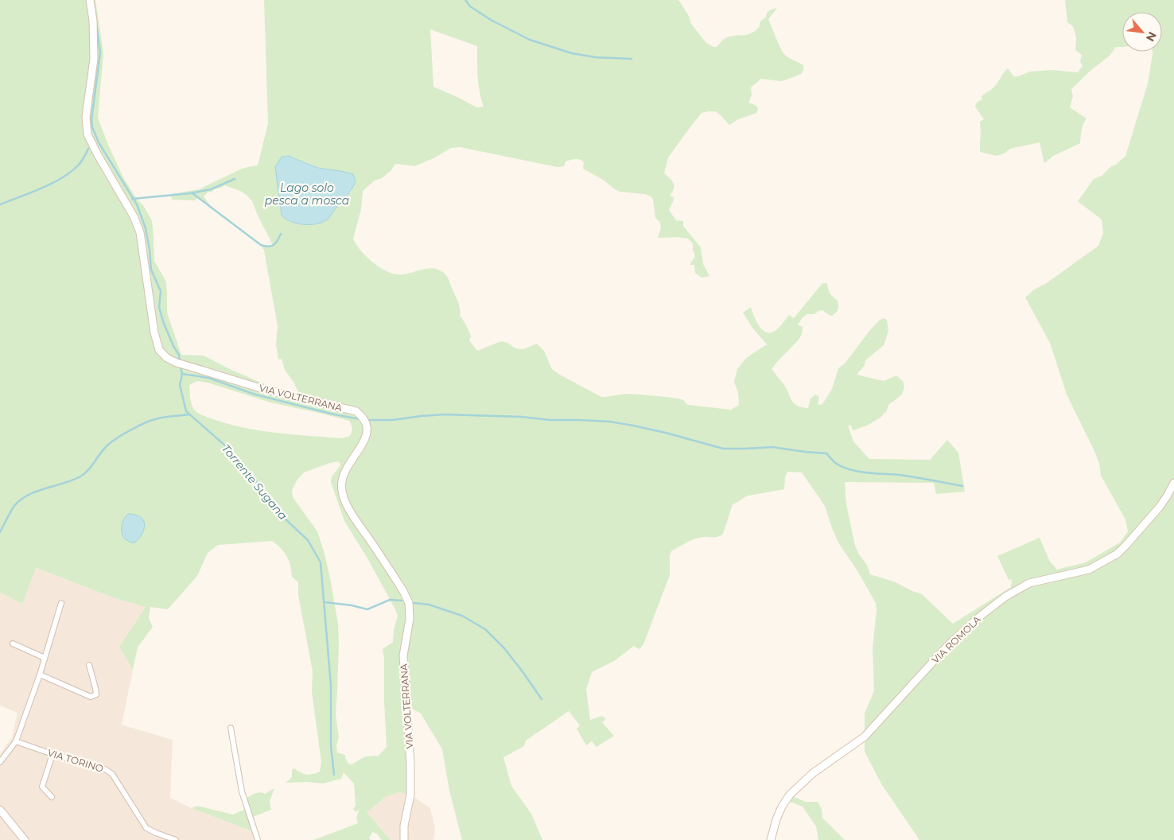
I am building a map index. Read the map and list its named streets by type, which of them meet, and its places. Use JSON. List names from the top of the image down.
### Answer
{
  "streets": {
    "main road": ["VIA VOLTERRANA", "VIA ROMOLA"],
    "street": ["VIA TORINO"]
  },
  "water": ["Lago solo pesca a mosca", "Torrente Sugana"],
  "north": "bottom right"
}
